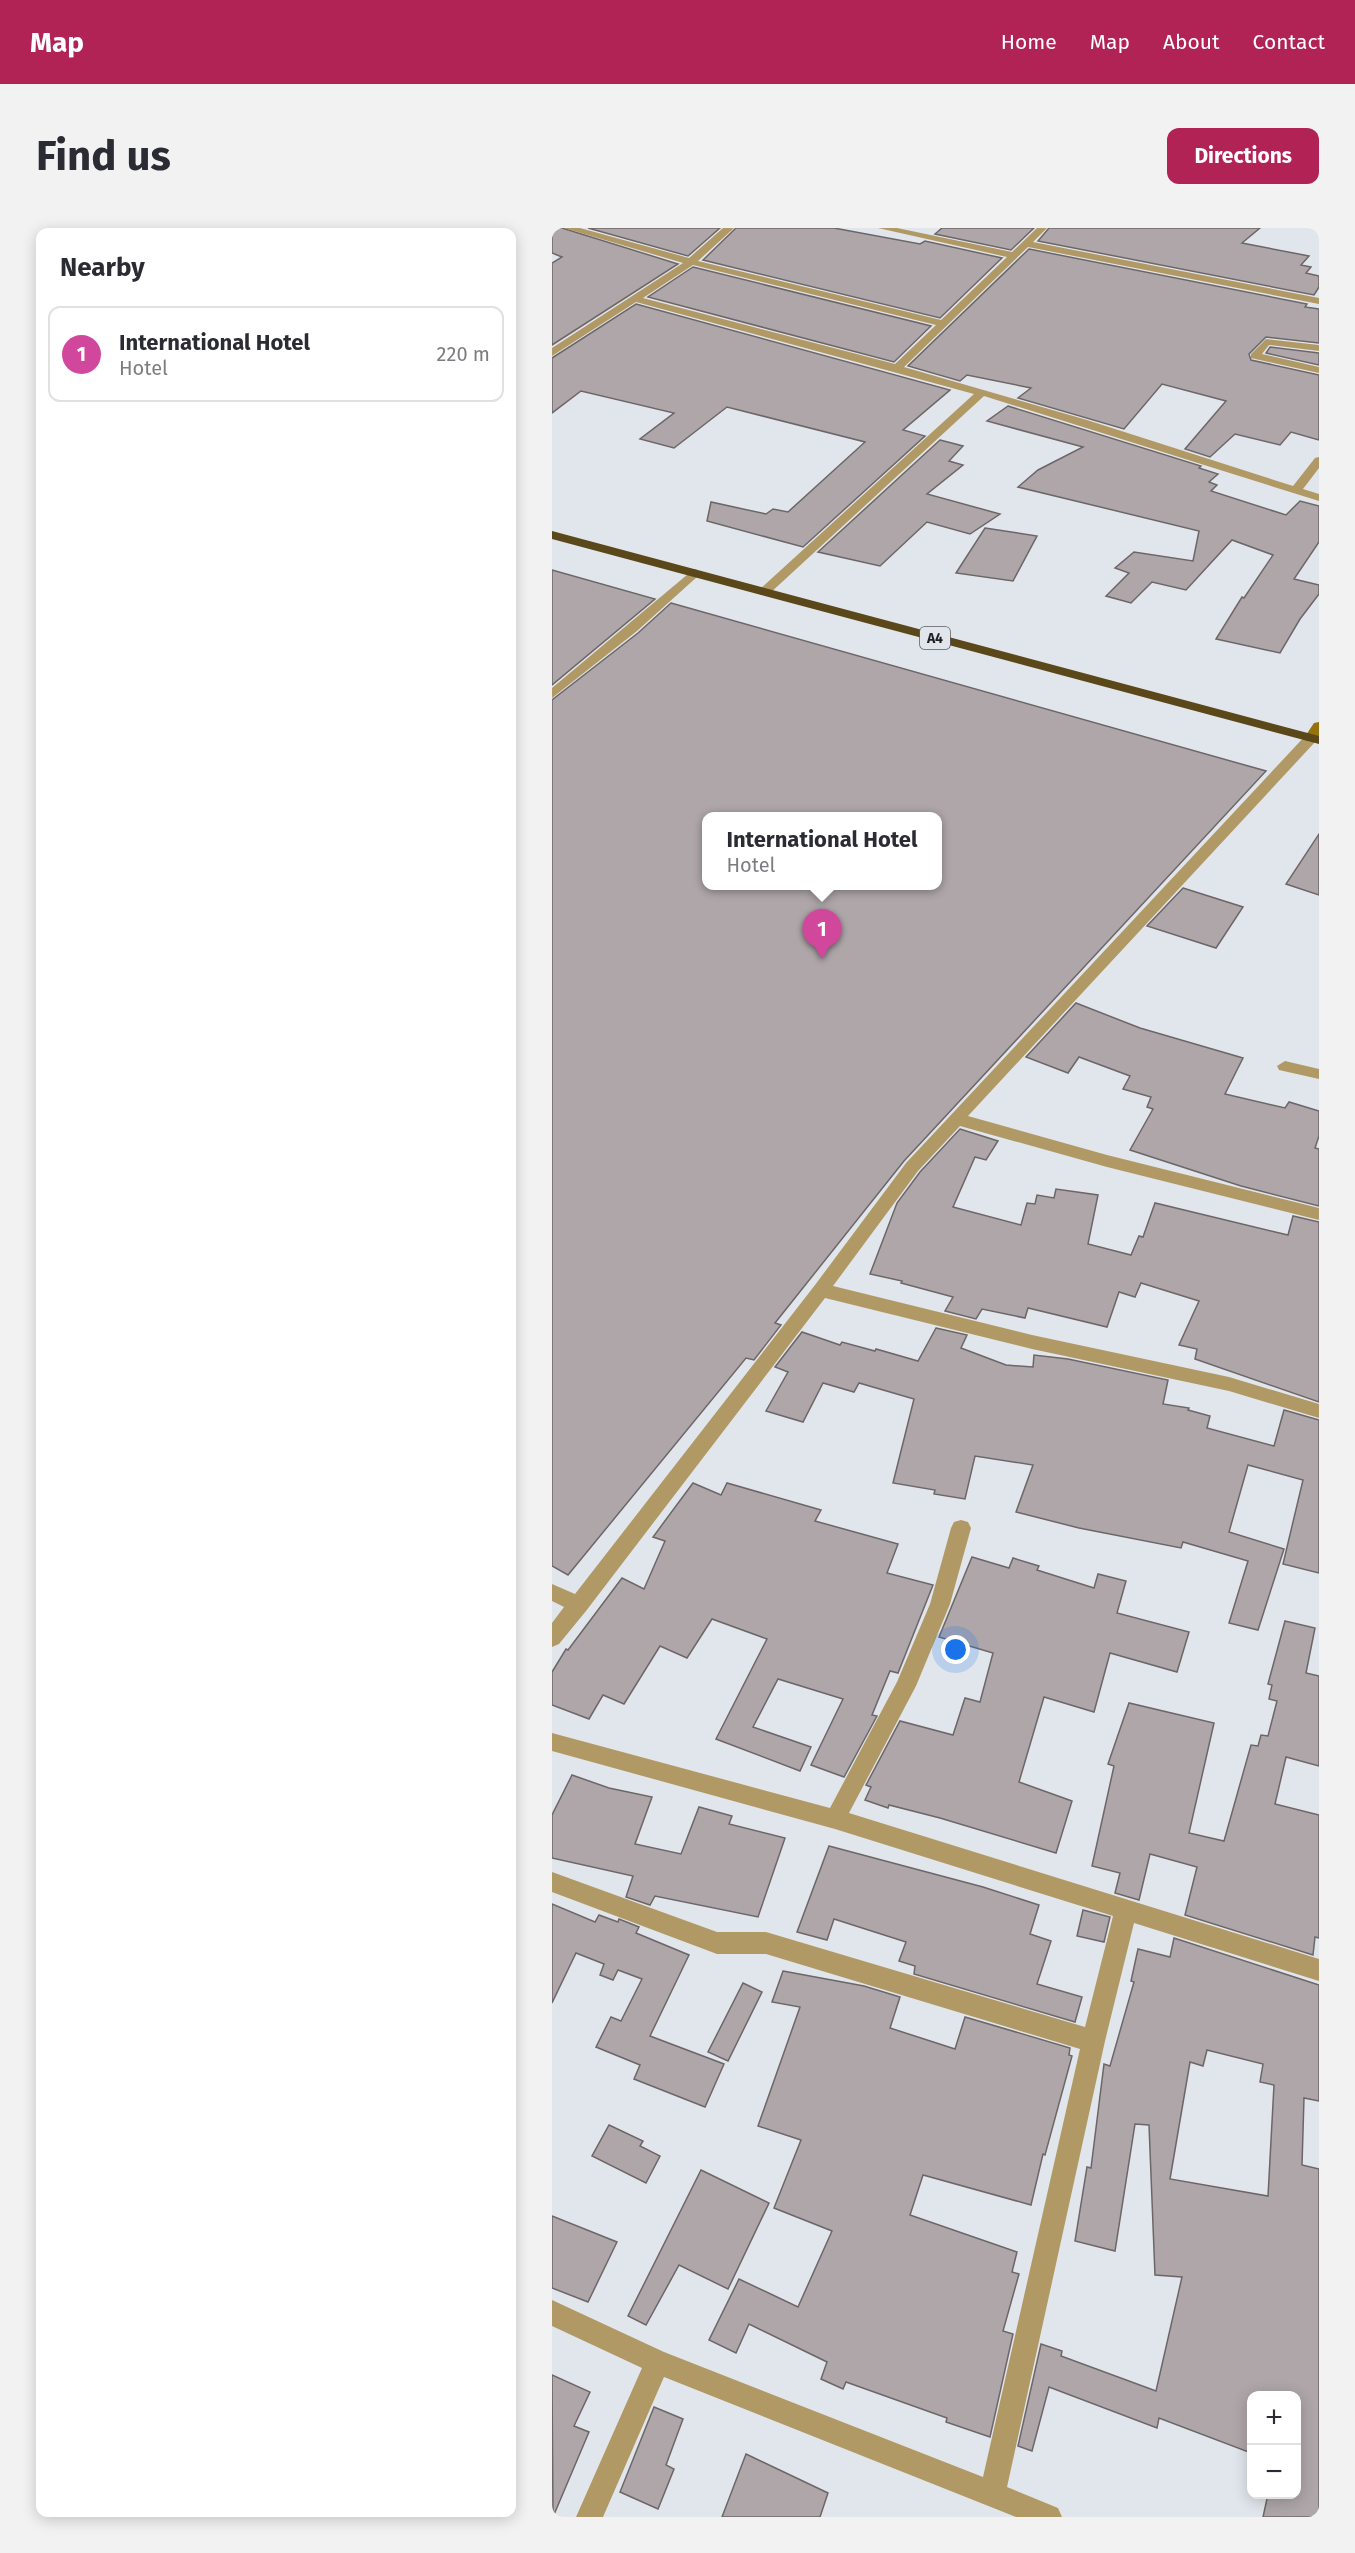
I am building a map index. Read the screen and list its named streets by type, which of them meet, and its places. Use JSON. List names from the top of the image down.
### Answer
{
  "streets": {
    "highway": ["A4"]
  },
  "page": {
    "header": "Map",
    "nav": [
      "Home",
      "Map",
      "About",
      "Contact"
    ],
    "buttons": "Directions",
    "title": "Find us",
    "heading": "Nearby",
    "list": [
      {
        "mark": "1",
        "name": "International Hotel",
        "note": "Hotel",
        "value": "220 m"
      }
    ],
    "popup": ["International Hotel", "Hotel"],
    "pins": "1",
    "map_buttons": ["+", "−"]
  }
}
